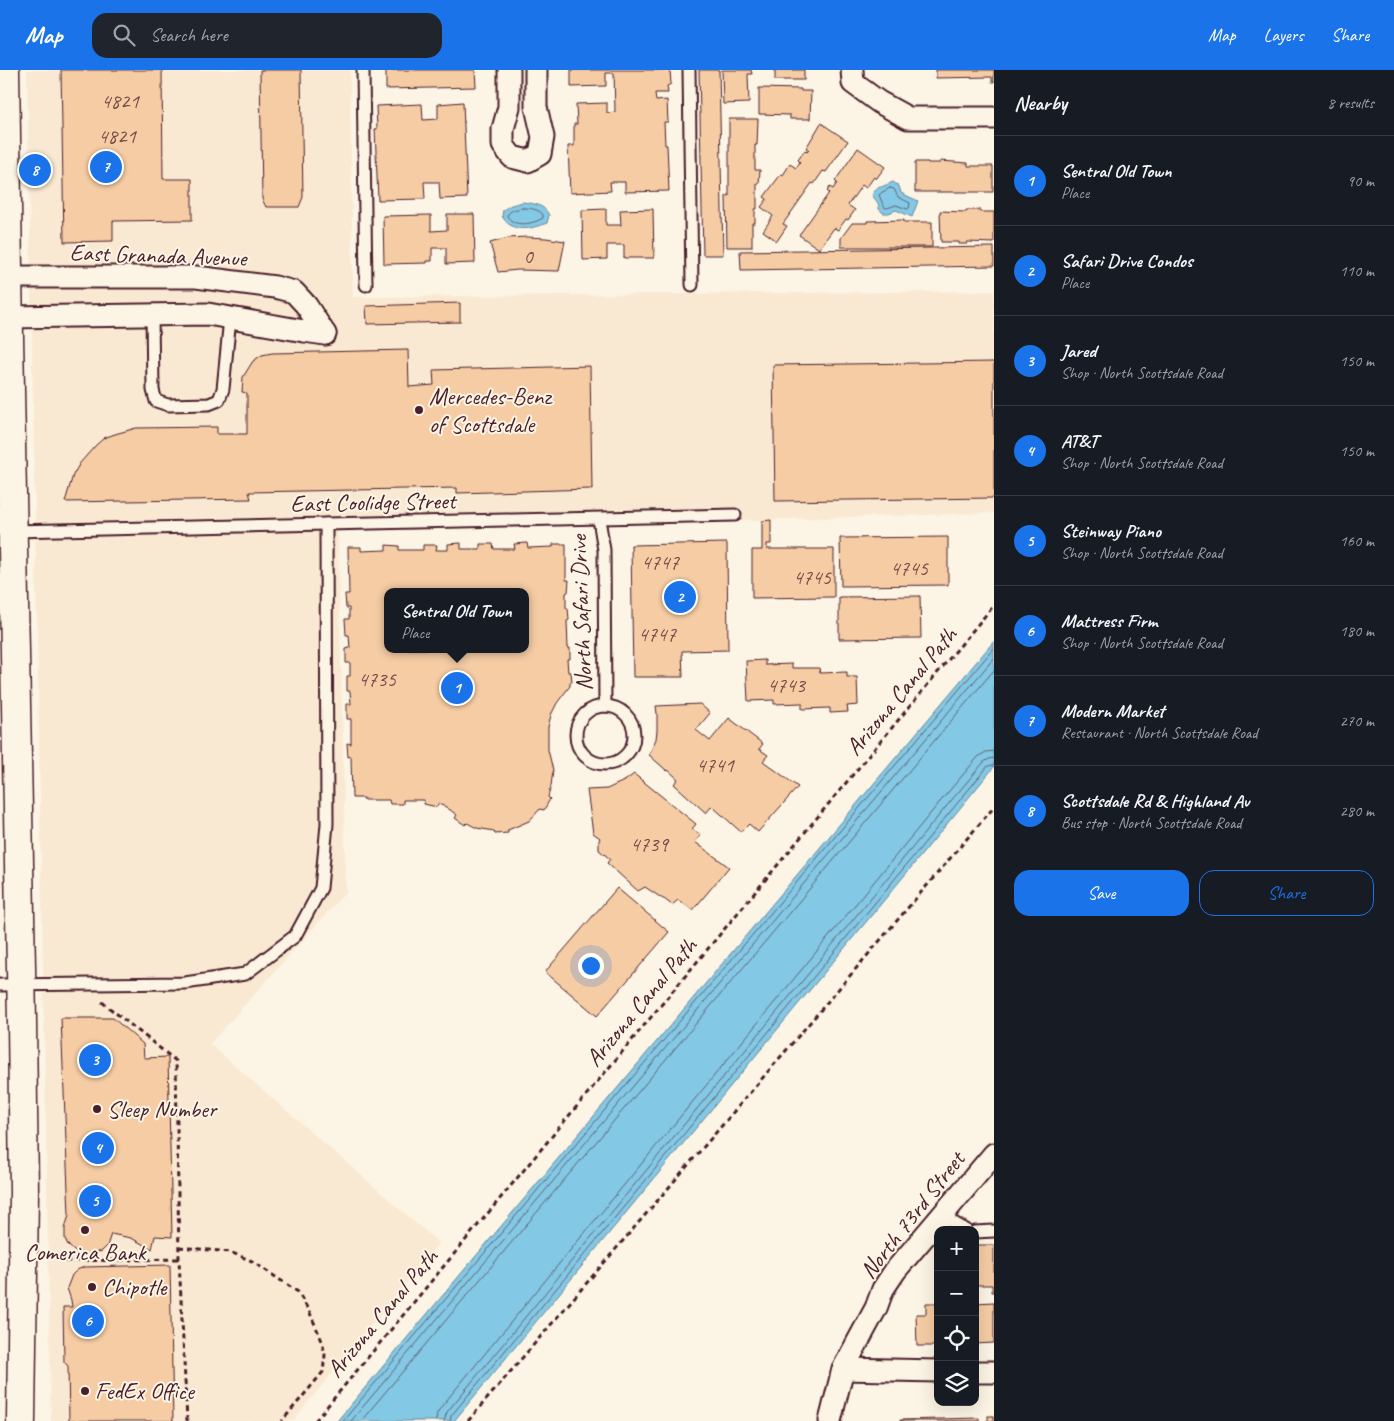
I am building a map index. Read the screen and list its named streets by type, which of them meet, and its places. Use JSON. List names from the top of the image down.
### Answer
{
  "streets": {
    "street": ["East Granada Avenue", "North 73rd Street"],
    "lane": ["East Coolidge Street", "North Safari Drive"],
    "path": ["Arizona Canal Path"]
  },
  "crossings": [
    ["East Coolidge Street", "North Safari Drive"]
  ],
  "places": [
    "Mercedes-Benz of Scottsdale",
    "Sleep Number",
    "Comerica Bank",
    "Chipotle",
    "FedEx Office"
  ],
  "house_numbers": [
    "4821",
    "4821",
    "0",
    "4747",
    "4745",
    "4745",
    "4747",
    "4735",
    "4743",
    "4741",
    "4739"
  ],
  "page": {
    "header": "Map",
    "search": "Search here",
    "nav": ["Map", "Layers", "Share"],
    "heading": ["Nearby", "8 results"],
    "list": [
      {
        "mark": "1",
        "name": "Sentral Old Town",
        "note": "Place",
        "value": "90 m"
      },
      {
        "mark": "2",
        "name": "Safari Drive Condos",
        "note": "Place",
        "value": "110 m"
      },
      {
        "mark": "3",
        "name": "Jared",
        "note": "Shop · North Scottsdale Road",
        "value": "150 m"
      },
      {
        "mark": "4",
        "name": "AT&T",
        "note": "Shop · North Scottsdale Road",
        "value": "150 m"
      },
      {
        "mark": "5",
        "name": "Steinway Piano",
        "note": "Shop · North Scottsdale Road",
        "value": "160 m"
      },
      {
        "mark": "6",
        "name": "Mattress Firm",
        "note": "Shop · North Scottsdale Road",
        "value": "180 m"
      },
      {
        "mark": "7",
        "name": "Modern Market",
        "note": "Restaurant · North Scottsdale Road",
        "value": "270 m"
      },
      {
        "mark": "8",
        "name": "Scottsdale Rd & Highland Av",
        "note": "Bus stop · North Scottsdale Road",
        "value": "280 m"
      }
    ],
    "pins": [
      "7",
      "8",
      "2",
      "1",
      "3",
      "4",
      "5",
      "6"
    ],
    "popup": ["Sentral Old Town", "Place"],
    "buttons": ["Save", "Share"],
    "map_buttons": ["+", "−"]
  }
}
